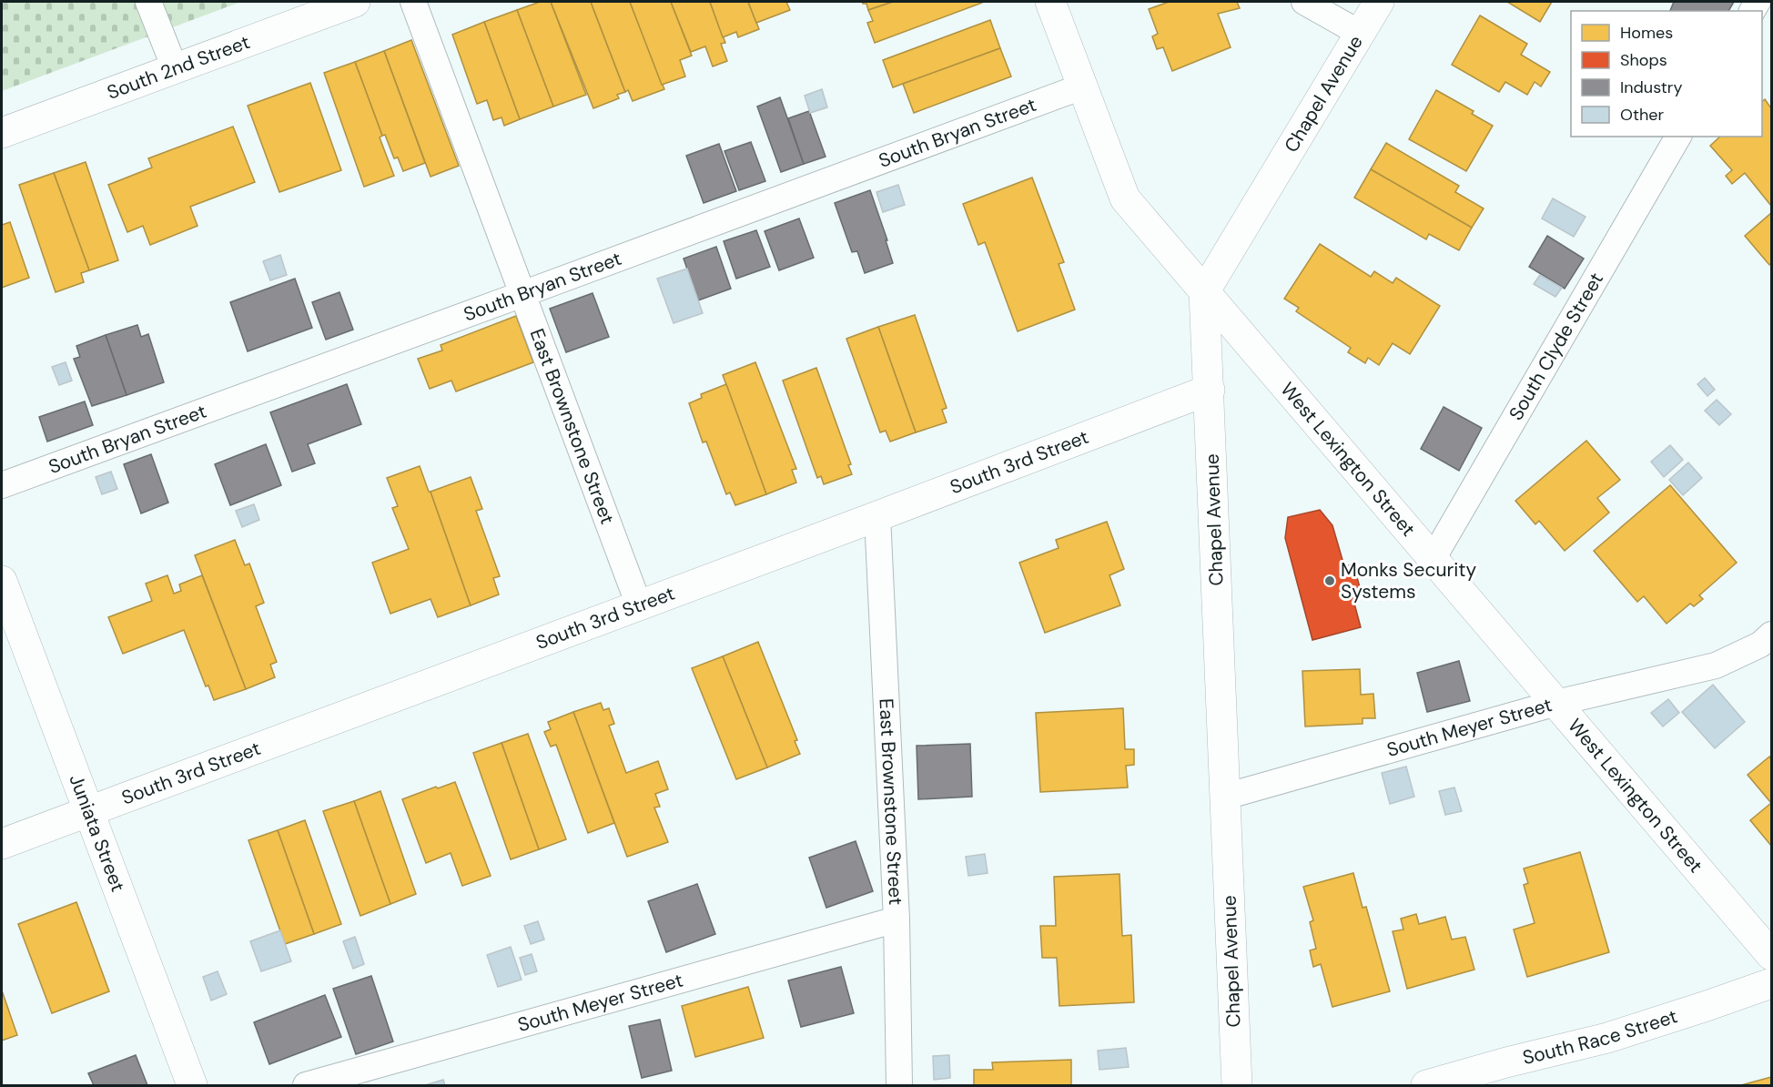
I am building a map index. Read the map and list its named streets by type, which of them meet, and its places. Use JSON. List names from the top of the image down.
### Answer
{
  "streets": {
    "street": [
      "South 2nd Street",
      "Chapel Avenue",
      "West Lexington Street",
      "South 3rd Street",
      "Juniata Street",
      "South Race Street"
    ],
    "lane": [
      "South Bryan Street",
      "South Clyde Street",
      "East Brownstone Street",
      "South Meyer Street"
    ]
  },
  "crossings": [
    ["Chapel Avenue", "West Lexington Street"],
    ["Chapel Avenue", "South 3rd Street"],
    ["Chapel Avenue", "South Meyer Street"],
    ["South Bryan Street", "East Brownstone Street"],
    ["South Bryan Street", "West Lexington Street"],
    ["South Clyde Street", "West Lexington Street"],
    ["East Brownstone Street", "South 3rd Street"],
    ["East Brownstone Street", "South Meyer Street"],
    ["West Lexington Street", "South Meyer Street"],
    ["South 3rd Street", "Juniata Street"]
  ],
  "places": ["Monks Security Systems"],
  "legend": [
    "Homes",
    "Shops",
    "Industry",
    "Other"
  ]
}
